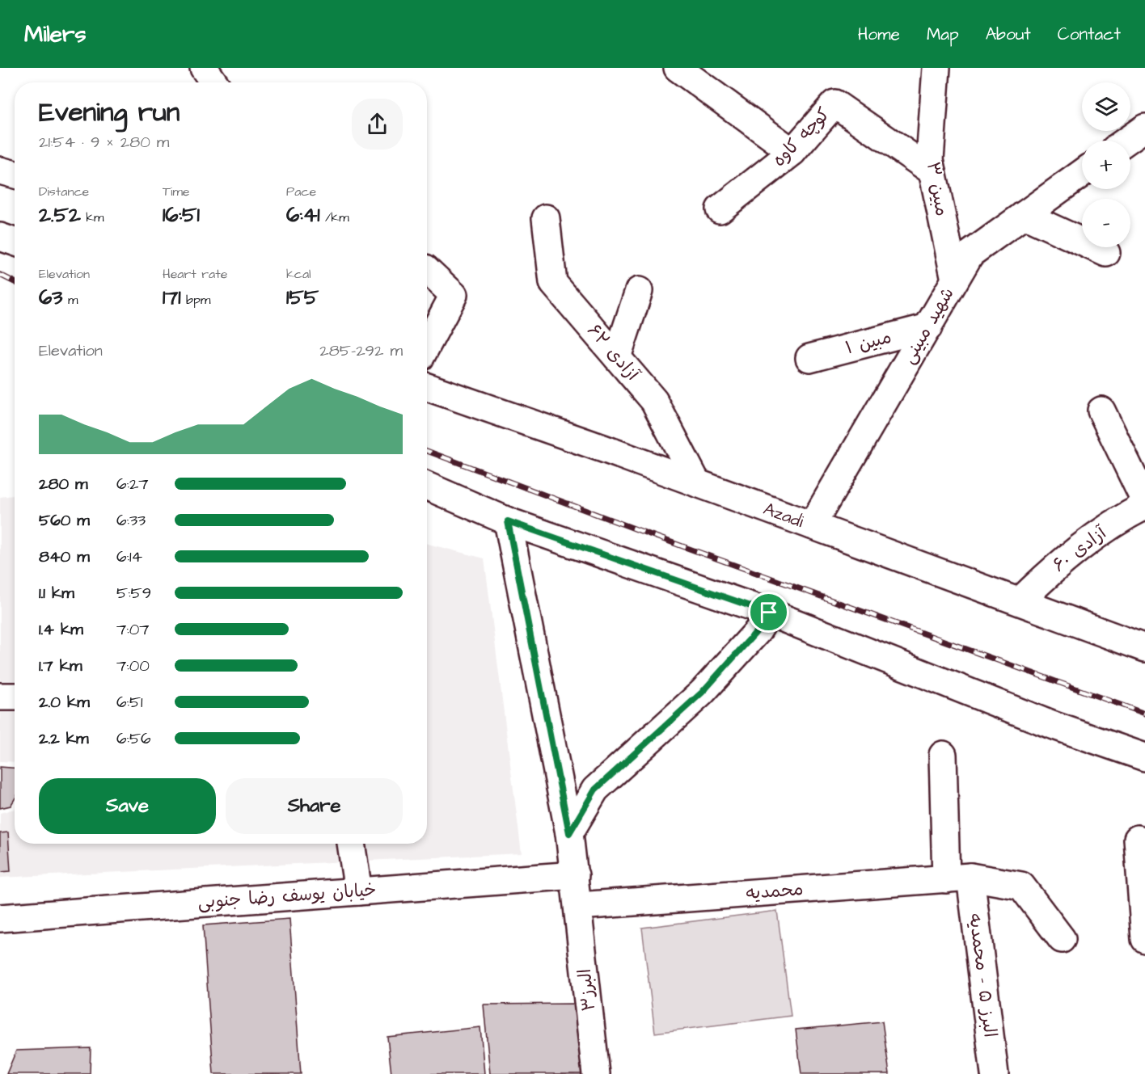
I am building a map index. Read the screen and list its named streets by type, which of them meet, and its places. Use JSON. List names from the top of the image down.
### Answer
{
  "streets": {
    "street": [
      "کوچه کاوه",
      "مبین ۳",
      "شهید مبینی",
      "مبین ۱",
      "آزادی ۶۲",
      "Azadi",
      "آزادی ۶۰",
      "محمدیه",
      "خیابان یوسف رضا جنوبی",
      "البرز ۵ - محمدیه",
      "البرز۳"
    ]
  },
  "crossings": [
    ["کوچه کاوه", "مبین ۳"],
    ["مبین ۳", "شهید مبینی"],
    ["شهید مبینی", "مبین ۱"],
    ["شهید مبینی", "Azadi"],
    ["آزادی ۶۲", "Azadi"],
    ["Azadi", "آزادی ۶۰"],
    ["محمدیه", "البرز ۵ - محمدیه"],
    ["محمدیه", "البرز۳"]
  ],
  "page": {
    "header": "Milers",
    "nav": [
      "Home",
      "Map",
      "About",
      "Contact"
    ],
    "map_buttons": ["+", "−"],
    "heading": ["Evening run", "21:54 · 9 × 280 m"],
    "stats": [
      ["Distance", "2.52 km"],
      ["Time", "16:51"],
      ["Pace", "6:41 /km"],
      ["Elevation", "63 m"],
      ["Heart rate", "171 bpm"],
      ["kcal", "155"]
    ],
    "chart": ["Elevation", "285–292 m"],
    "list": [
      {
        "name": "280 m",
        "note": "6:27"
      },
      {
        "name": "560 m",
        "note": "6:33"
      },
      {
        "name": "840 m",
        "note": "6:14"
      },
      {
        "name": "1.1 km",
        "note": "5:59"
      },
      {
        "name": "1.4 km",
        "note": "7:07"
      },
      {
        "name": "1.7 km",
        "note": "7:00"
      },
      {
        "name": "2.0 km",
        "note": "6:51"
      },
      {
        "name": "2.2 km",
        "note": "6:56"
      }
    ],
    "buttons": ["Save", "Share"]
  }
}
